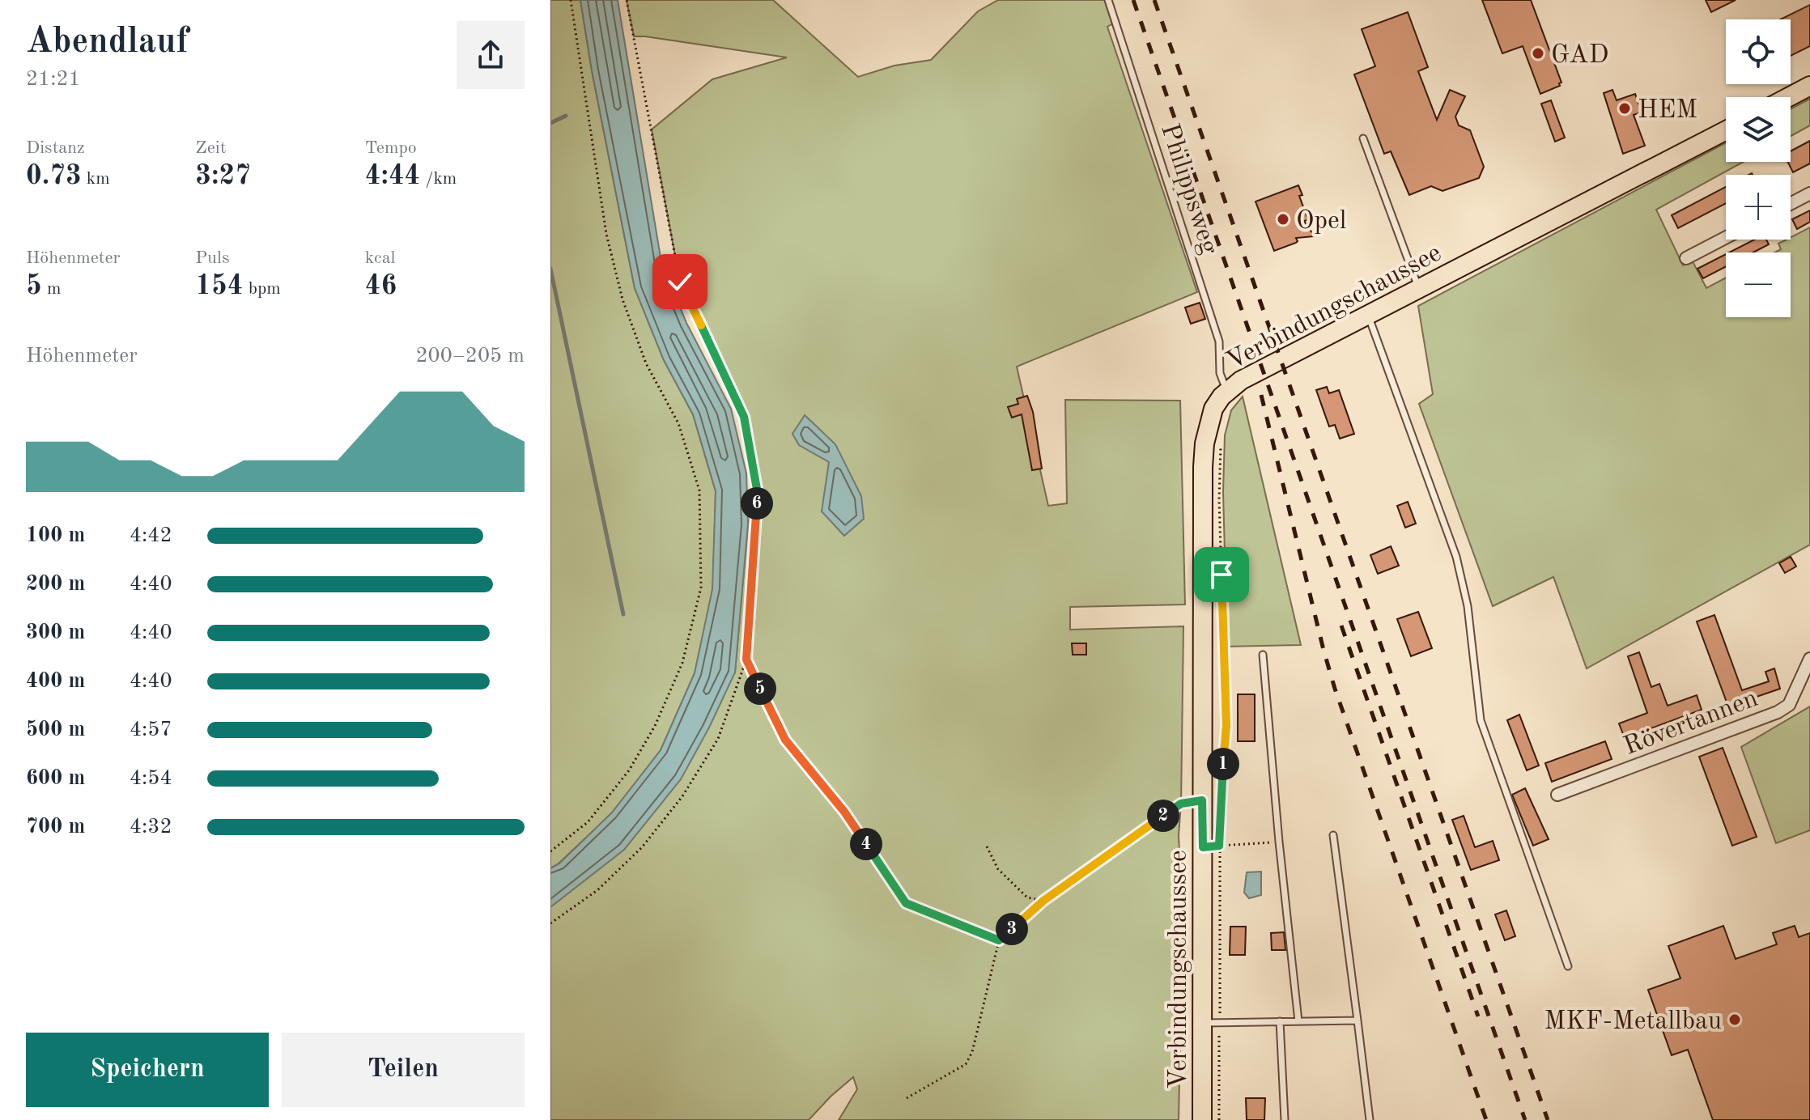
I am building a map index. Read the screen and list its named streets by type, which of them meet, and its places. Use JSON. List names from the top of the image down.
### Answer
{
  "streets": {
    "main road": ["Verbindungschaussee"],
    "street": ["Rövertannen"],
    "lane": ["Philippsweg"]
  },
  "crossings": [
    ["Philippsweg", "Verbindungschaussee"]
  ],
  "places": [
    "GAD",
    "HEM",
    "Opel",
    "MKF-Metallbau"
  ],
  "page": {
    "heading": ["Abendlauf", "21:21"],
    "map_buttons": ["+", "−"],
    "stats": [
      ["Distanz", "0.73 km"],
      ["Zeit", "3:27"],
      ["Tempo", "4:44 /km"],
      ["Höhenmeter", "5 m"],
      ["Puls", "154 bpm"],
      ["kcal", "46"]
    ],
    "chart": ["Höhenmeter", "200–205 m"],
    "pins": [
      "6",
      "5",
      "1",
      "2",
      "4",
      "3"
    ],
    "list": [
      {
        "name": "100 m",
        "note": "4:42"
      },
      {
        "name": "200 m",
        "note": "4:40"
      },
      {
        "name": "300 m",
        "note": "4:40"
      },
      {
        "name": "400 m",
        "note": "4:40"
      },
      {
        "name": "500 m",
        "note": "4:57"
      },
      {
        "name": "600 m",
        "note": "4:54"
      },
      {
        "name": "700 m",
        "note": "4:32"
      }
    ],
    "buttons": ["Speichern", "Teilen"]
  }
}
